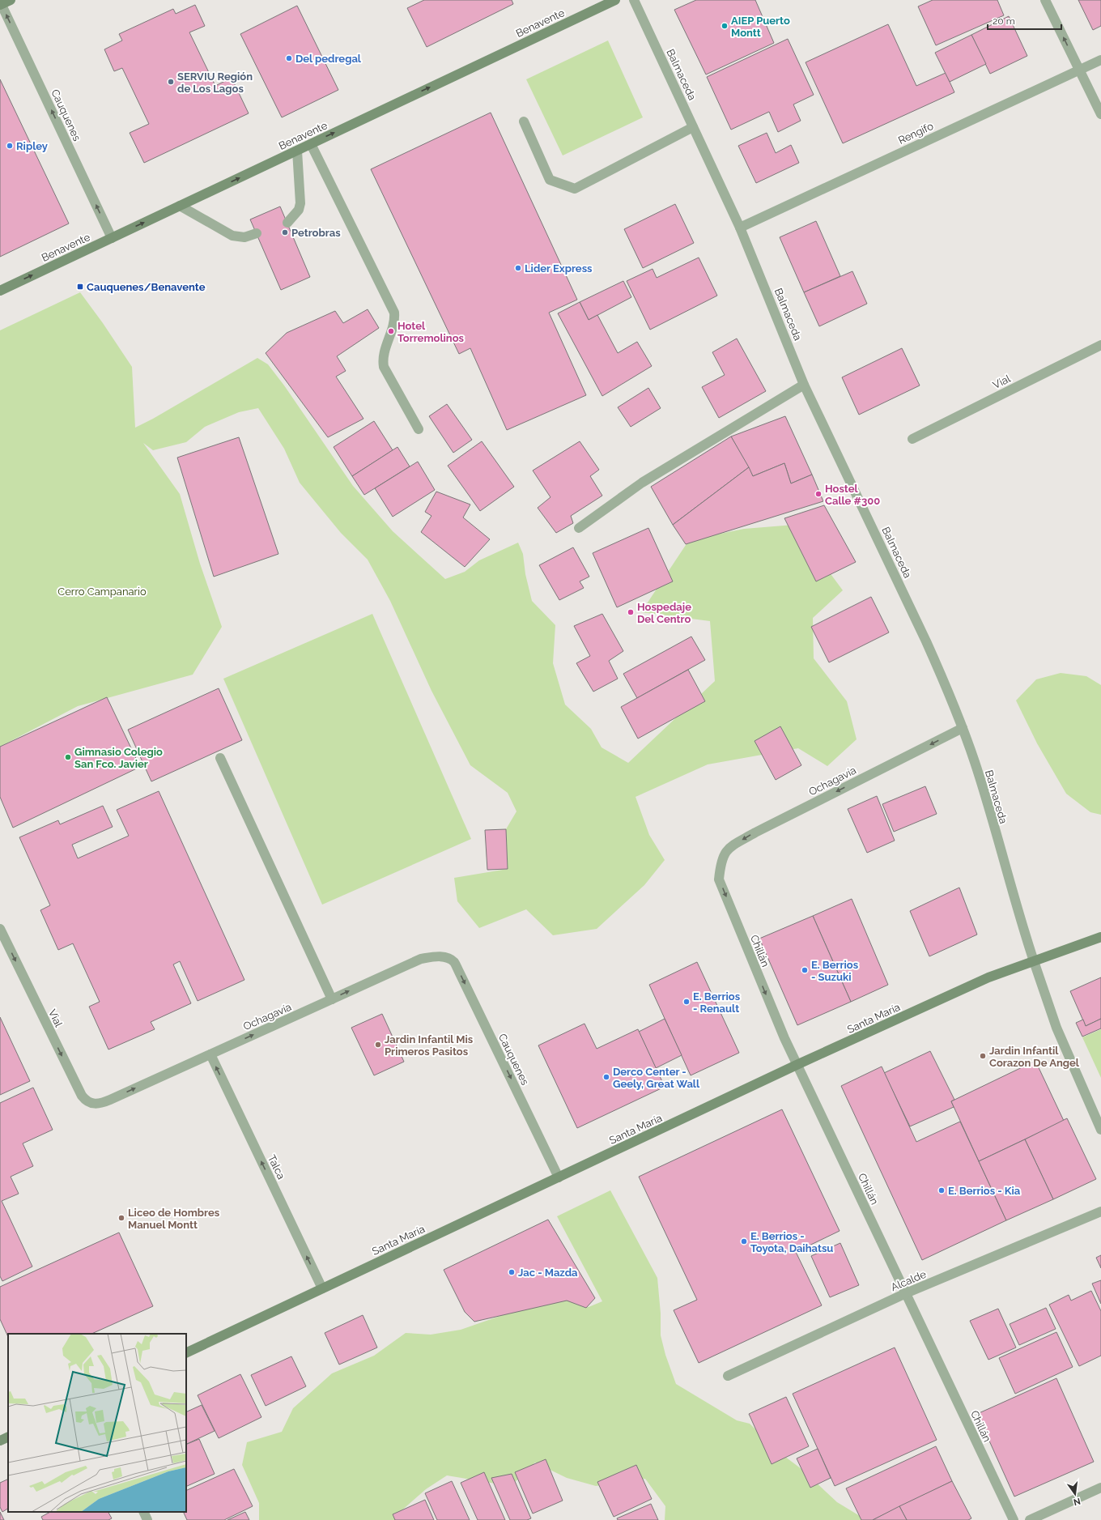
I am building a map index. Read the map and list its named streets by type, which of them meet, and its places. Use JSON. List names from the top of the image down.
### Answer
{
  "streets": {
    "main road": ["Benavente", "Santa María"],
    "street": [
      "Balmaceda",
      "Cauquenes",
      "Rengifo",
      "Vial",
      "Ochagavía",
      "Chillán",
      "Talca",
      "Alcalde"
    ]
  },
  "crossings": [
    ["Benavente", "Cauquenes"],
    ["Balmaceda", "Rengifo"],
    ["Balmaceda", "Ochagavía"],
    ["Balmaceda", "Santa María"],
    ["Cauquenes", "Ochagavía"],
    ["Cauquenes", "Santa María"],
    ["Vial", "Ochagavía"],
    ["Ochagavía", "Chillán"],
    ["Ochagavía", "Talca"],
    ["Chillán", "Santa María"],
    ["Chillán", "Alcalde"],
    ["Santa María", "Talca"]
  ],
  "one_way": ["Benavente", "Vial", "Talca"],
  "parks": ["Cerro Campanario"],
  "places": {
    "other": [
      "AIEP Puerto Montt",
      "Del pedregal",
      "SERVIU Región de Los Lagos",
      "Ripley",
      "Petrobras",
      "Lider Express",
      "Hotel Torremolinos",
      "Hostel Calle #300",
      "Hospedaje Del Centro",
      "Gimnasio Colegio San Fco. Javier",
      "E. Berrios - Suzuki",
      "E. Berrios - Renault",
      "Jardin Infantil Mis Primeros Pasitos",
      "Jardin Infantil Corazon De Angel",
      "Derco Center - Geely, Great Wall",
      "E. Berrios - Kia",
      "Liceo de Hombres Manuel Montt",
      "E. Berrios - Toyota, Daihatsu",
      "Jac - Mazda"
    ],
    "transit": ["Cauquenes/Benavente"]
  },
  "scale_bar": "20 m",
  "north": "bottom"
}
